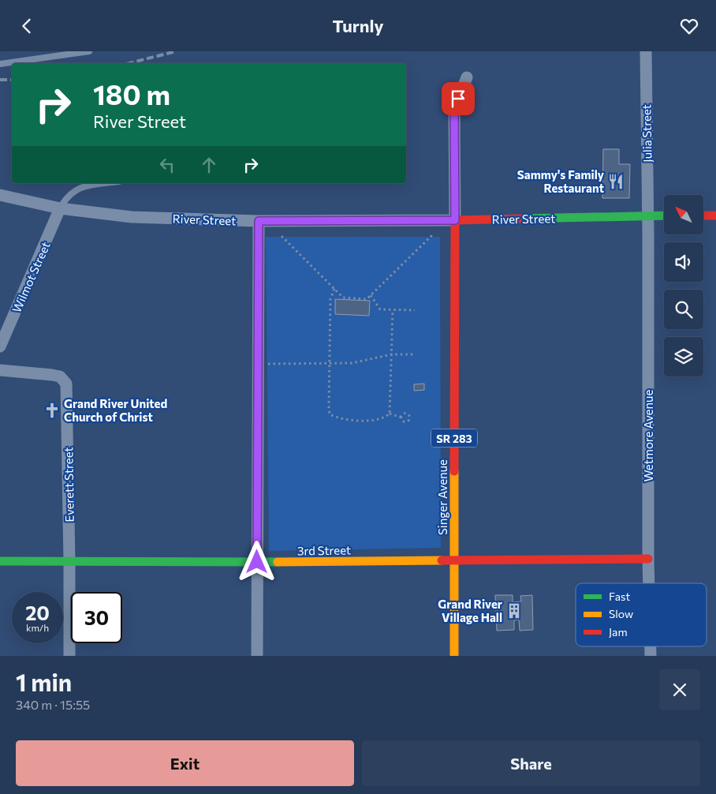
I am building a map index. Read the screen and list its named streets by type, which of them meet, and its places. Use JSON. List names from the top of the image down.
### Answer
{
  "streets": {
    "main road": [
      "River Street",
      "SR 283",
      "Singer Avenue",
      "3rd Street"
    ],
    "street": [
      "Julia Street",
      "Wilmot Street",
      "Wetmore Avenue",
      "Everett Street"
    ]
  },
  "crossings": [
    ["Julia Street", "River Street"],
    ["Julia Street", "Wetmore Avenue"],
    ["River Street", "Wilmot Street"],
    ["River Street", "Wetmore Avenue"],
    ["River Street", "Singer Avenue"],
    ["Wetmore Avenue", "3rd Street"],
    ["Everett Street", "3rd Street"],
    ["Singer Avenue", "3rd Street"]
  ],
  "places": {
    "restaurant": ["Sammy's Family Restaurant"],
    "church": ["Grand River United Church of Christ"],
    "building": ["Grand River Village Hall"]
  },
  "legend": ["Fast", "Slow", "Jam"],
  "north": "top left",
  "page": {
    "header": "Turnly",
    "turn": ["180 m", "River Street"],
    "speed": "20 km/h",
    "limit": "30",
    "heading": ["1 min", "340 m · 15:55"],
    "buttons": ["Exit", "Share"]
  }
}
